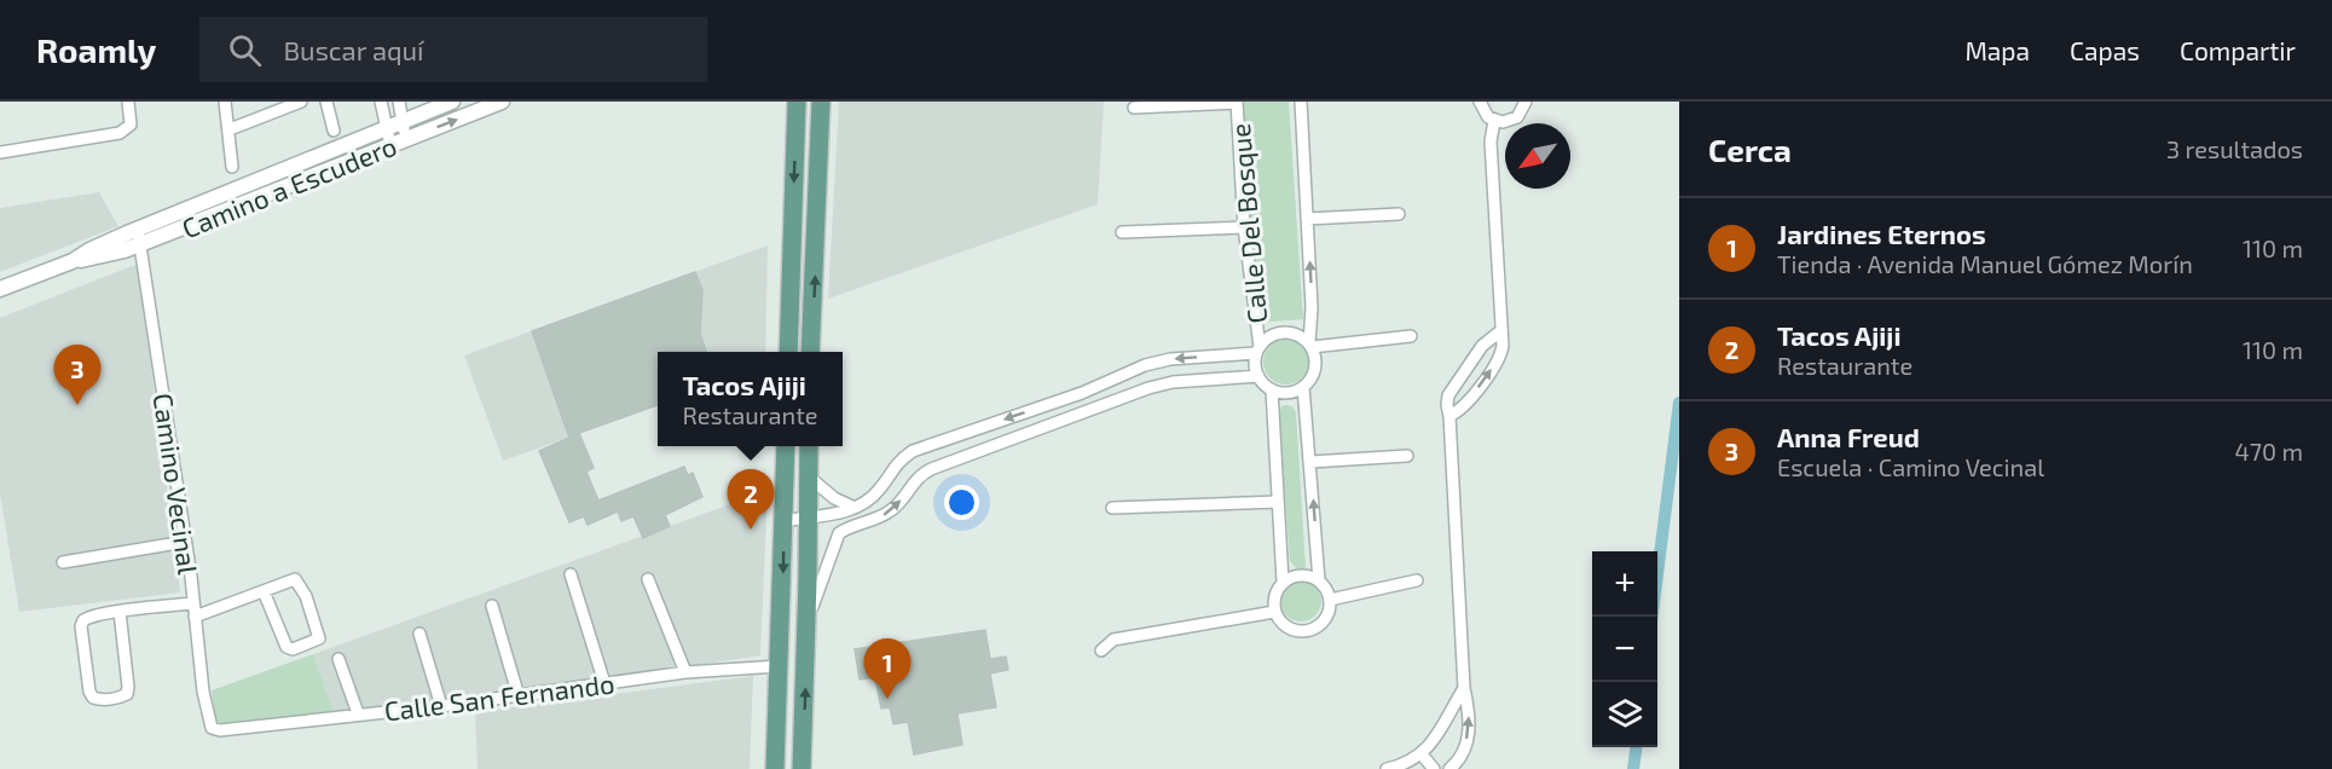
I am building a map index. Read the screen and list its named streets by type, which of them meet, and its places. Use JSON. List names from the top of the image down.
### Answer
{
  "streets": {
    "street": [
      "Camino a Escudero",
      "Calle Del Bosque",
      "Camino Vecinal",
      "Calle San Fernando"
    ]
  },
  "crossings": [
    ["Camino a Escudero", "Camino Vecinal"],
    ["Camino Vecinal", "Calle San Fernando"]
  ],
  "north": "bottom left",
  "page": {
    "header": "Roamly",
    "search": "Buscar aquí",
    "nav": ["Mapa", "Capas", "Compartir"],
    "heading": ["Cerca", "3 resultados"],
    "list": [
      {
        "mark": "1",
        "name": "Jardines Eternos",
        "note": "Tienda · Avenida Manuel Gómez Morín",
        "value": "110 m"
      },
      {
        "mark": "2",
        "name": "Tacos Ajiji",
        "note": "Restaurante",
        "value": "110 m"
      },
      {
        "mark": "3",
        "name": "Anna Freud",
        "note": "Escuela · Camino Vecinal",
        "value": "470 m"
      }
    ],
    "pins": ["3", "2", "1"],
    "popup": ["Tacos Ajiji", "Restaurante"],
    "map_buttons": ["+", "−"]
  }
}
